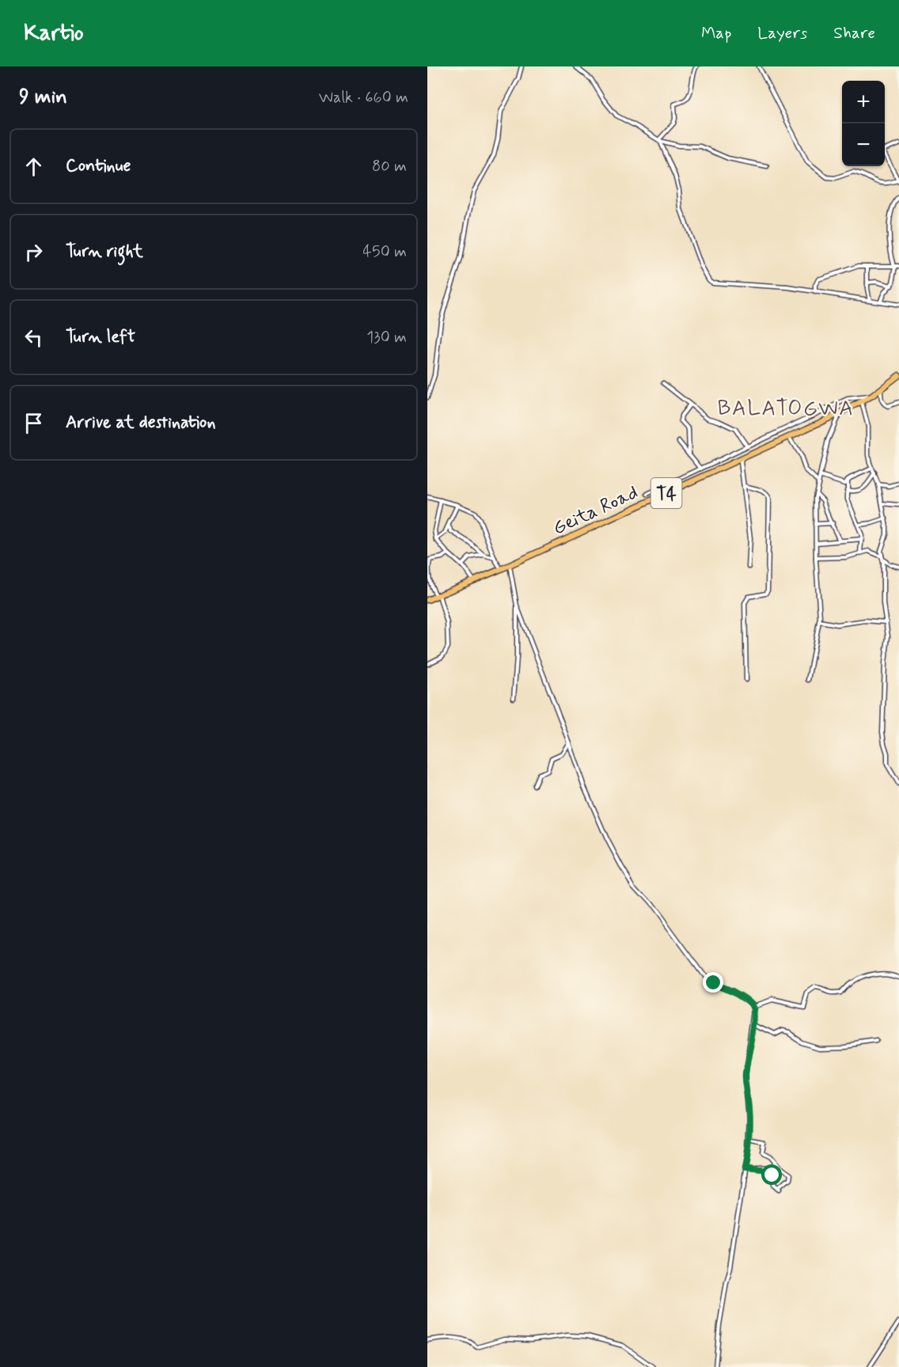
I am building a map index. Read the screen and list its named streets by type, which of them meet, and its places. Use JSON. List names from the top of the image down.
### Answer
{
  "streets": {
    "highway": ["T4", "Geita Road"]
  },
  "districts": ["BALATOGWA"],
  "page": {
    "header": "Kartio",
    "nav": ["Map", "Layers", "Share"],
    "heading": ["9 min", "Walk · 660 m"],
    "map_buttons": ["+", "−"],
    "list": [
      ["Continue", "80 m"],
      ["Turn right", "450 m"],
      ["Turn left", "130 m"],
      "Arrive at destination"
    ]
  }
}
